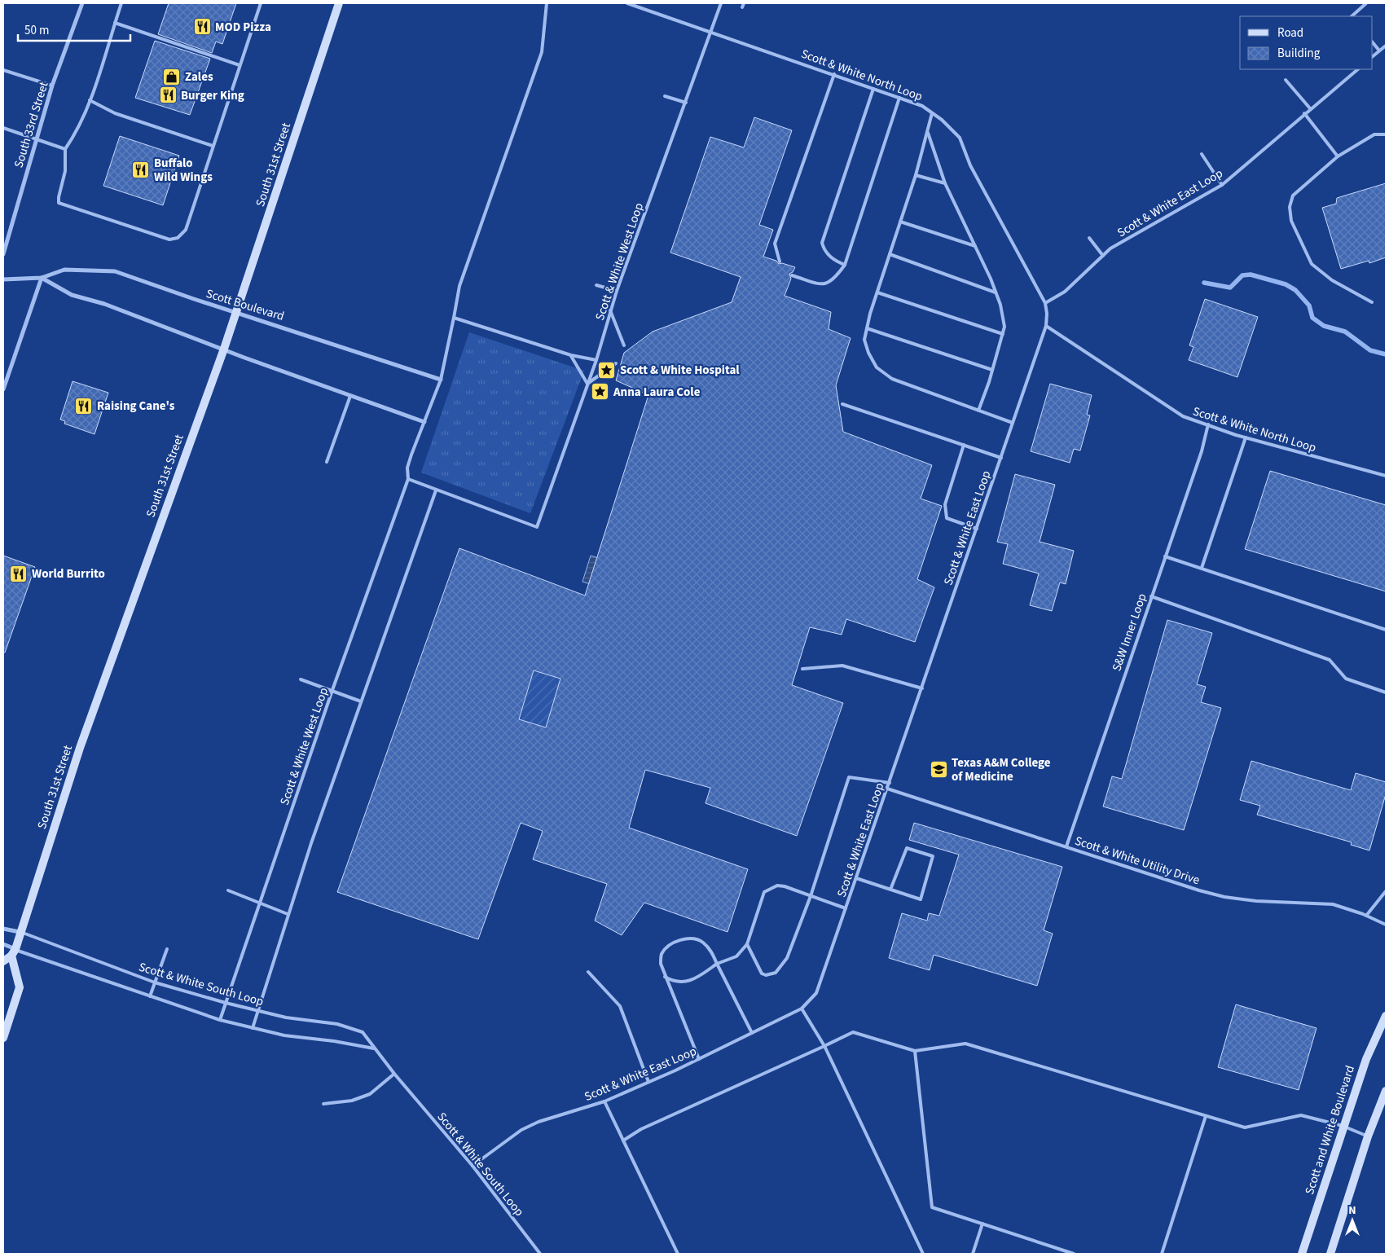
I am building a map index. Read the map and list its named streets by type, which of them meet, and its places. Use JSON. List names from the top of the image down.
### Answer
{
  "streets": {
    "main road": ["South 31st Street", "Scott and White Boulevard"],
    "street": ["South 33rd Street", "Scott Boulevard"],
    "lane": [
      "Scott & White North Loop",
      "Scott & White East Loop",
      "Scott & White West Loop",
      "S&W Inner Loop",
      "Scott & White Utility Drive",
      "Scott & White South Loop"
    ]
  },
  "crossings": [
    ["Scott & White North Loop", "Scott & White East Loop"],
    ["Scott & White North Loop", "Scott & White West Loop"],
    ["Scott & White North Loop", "S&W Inner Loop"],
    ["South 31st Street", "Scott Boulevard"],
    ["South 31st Street", "Scott & White South Loop"],
    ["Scott & White East Loop", "Scott & White Utility Drive"],
    ["Scott & White East Loop", "Scott & White South Loop"],
    ["Scott & White West Loop", "Scott Boulevard"],
    ["Scott & White West Loop", "Scott & White South Loop"],
    ["S&W Inner Loop", "Scott & White Utility Drive"]
  ],
  "places": {
    "restaurant": [
      "MOD Pizza",
      "Burger King",
      "Buffalo Wild Wings",
      "Raising Cane's",
      "World Burrito"
    ],
    "shop": ["Zales"],
    "place": ["Scott & White Hospital", "Anna Laura Cole"],
    "school or university": ["Texas A&M College of Medicine"]
  },
  "legend": ["Road", "Building"],
  "scale_bar": "50 m",
  "north": "top"
}
